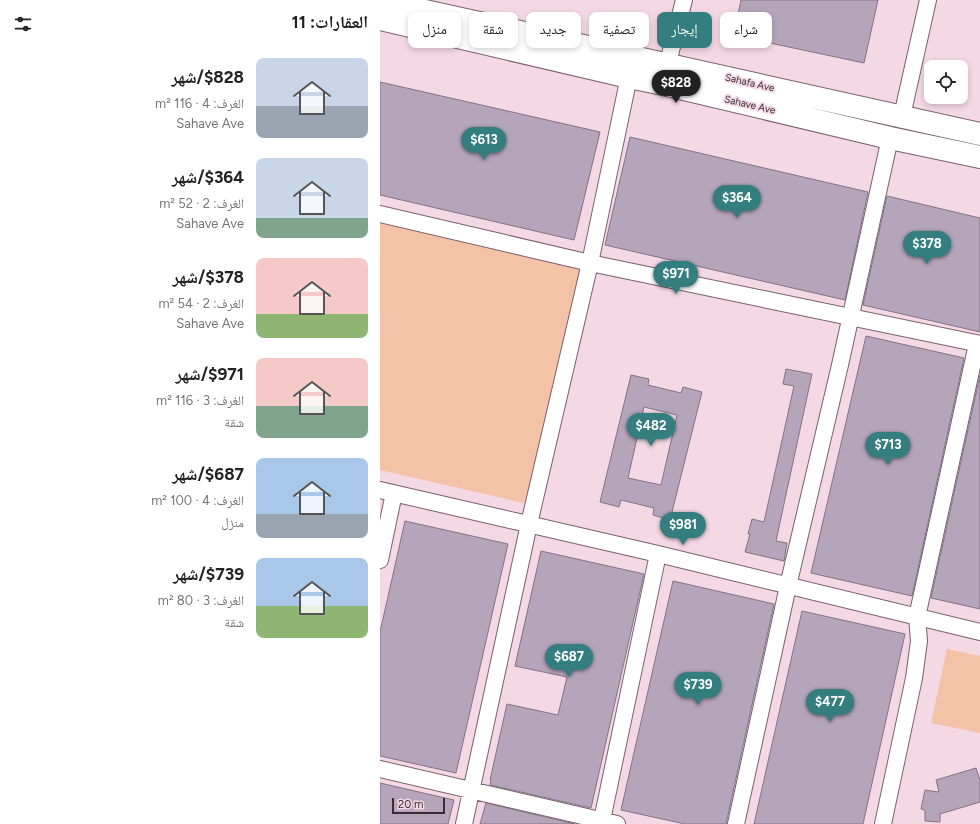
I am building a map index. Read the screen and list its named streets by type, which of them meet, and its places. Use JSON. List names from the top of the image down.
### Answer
{
  "streets": {
    "main road": ["Sahafa Ave", "Sahave Ave"]
  },
  "crossings": [
    ["Sahafa Ave", "Sahave Ave"]
  ],
  "scale_bar": "20 m",
  "page": {
    "heading": "العقارات: 11",
    "chip": [
      "شراء",
      "إيجار",
      "تصفية",
      "جديد",
      "شقة",
      "منزل"
    ],
    "list": [
      {
        "name": "$828/شهر",
        "note": "الغرف: 4 · 116 m² · Sahave Ave"
      },
      {
        "name": "$364/شهر",
        "note": "الغرف: 2 · 52 m² · Sahave Ave"
      },
      {
        "name": "$378/شهر",
        "note": "الغرف: 2 · 54 m² · Sahave Ave"
      },
      {
        "name": "$971/شهر",
        "note": "الغرف: 3 · 116 m² · شقة"
      },
      {
        "name": "$687/شهر",
        "note": "الغرف: 4 · 100 m² · منزل"
      },
      {
        "name": "$739/شهر",
        "note": "الغرف: 3 · 80 m² · شقة"
      }
    ],
    "price": [
      "$828",
      "$613",
      "$364",
      "$378",
      "$971",
      "$482",
      "$713",
      "$981",
      "$687",
      "$739",
      "$477"
    ],
    "scale": "20 m"
  }
}
